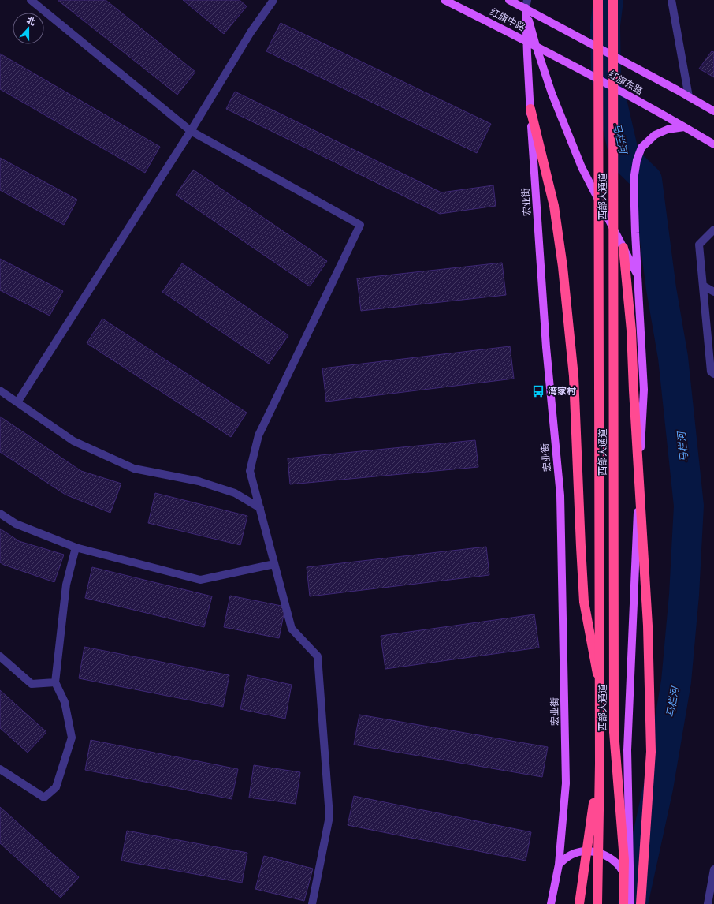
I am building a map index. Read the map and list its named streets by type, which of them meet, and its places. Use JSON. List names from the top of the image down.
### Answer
{
  "streets": {
    "highway": ["西部大通道"],
    "main road": ["红旗中路", "红旗东路", "宏业街"]
  },
  "crossings": [
    ["红旗中路", "红旗东路"],
    ["红旗中路", "宏业街"],
    ["红旗东路", "宏业街"]
  ],
  "water": ["马栏河"],
  "places": {
    "bus stop": ["湾家村"]
  },
  "north": "top"
}
